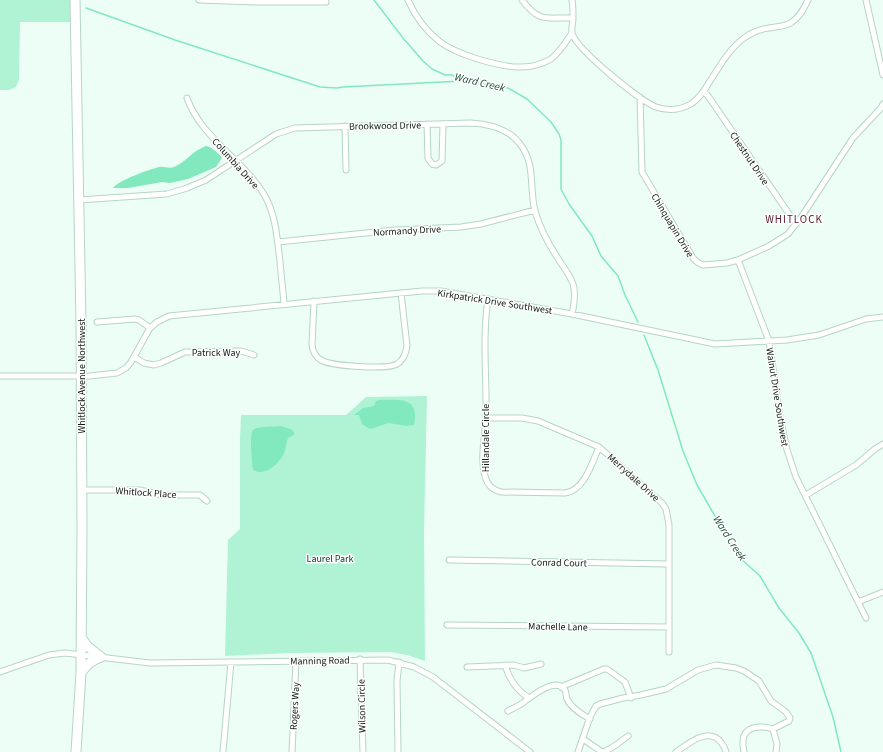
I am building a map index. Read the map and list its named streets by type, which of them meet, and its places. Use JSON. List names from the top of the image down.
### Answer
{
  "streets": {
    "highway": ["Whitlock Avenue Northwest"],
    "street": [
      "Brookwood Drive",
      "Chestnut Drive",
      "Columbia Drive",
      "Chinquapin Drive",
      "Normandy Drive",
      "Kirkpatrick Drive Southwest",
      "Patrick Way",
      "Walnut Drive Southwest",
      "Hillandale Circle",
      "Merrydale Drive",
      "Whitlock Place",
      "Conrad Court",
      "Machelle Lane",
      "Manning Road",
      "Rogers Way",
      "Wilson Circle"
    ]
  },
  "crossings": [
    ["Brookwood Drive", "Columbia Drive"],
    ["Brookwood Drive", "Normandy Drive"],
    ["Brookwood Drive", "Kirkpatrick Drive Southwest"],
    ["Brookwood Drive", "Whitlock Avenue Northwest"],
    ["Chestnut Drive", "Chinquapin Drive"],
    ["Columbia Drive", "Normandy Drive"],
    ["Columbia Drive", "Kirkpatrick Drive Southwest"],
    ["Chinquapin Drive", "Walnut Drive Southwest"],
    ["Kirkpatrick Drive Southwest", "Patrick Way"],
    ["Kirkpatrick Drive Southwest", "Whitlock Avenue Northwest"],
    ["Kirkpatrick Drive Southwest", "Walnut Drive Southwest"],
    ["Kirkpatrick Drive Southwest", "Hillandale Circle"],
    ["Whitlock Avenue Northwest", "Whitlock Place"],
    ["Whitlock Avenue Northwest", "Manning Road"],
    ["Hillandale Circle", "Merrydale Drive"],
    ["Merrydale Drive", "Conrad Court"],
    ["Merrydale Drive", "Machelle Lane"],
    ["Manning Road", "Rogers Way"],
    ["Manning Road", "Wilson Circle"]
  ],
  "districts": ["WHITLOCK"],
  "water": ["Ward Creek"],
  "parks": ["Laurel Park"]
}
